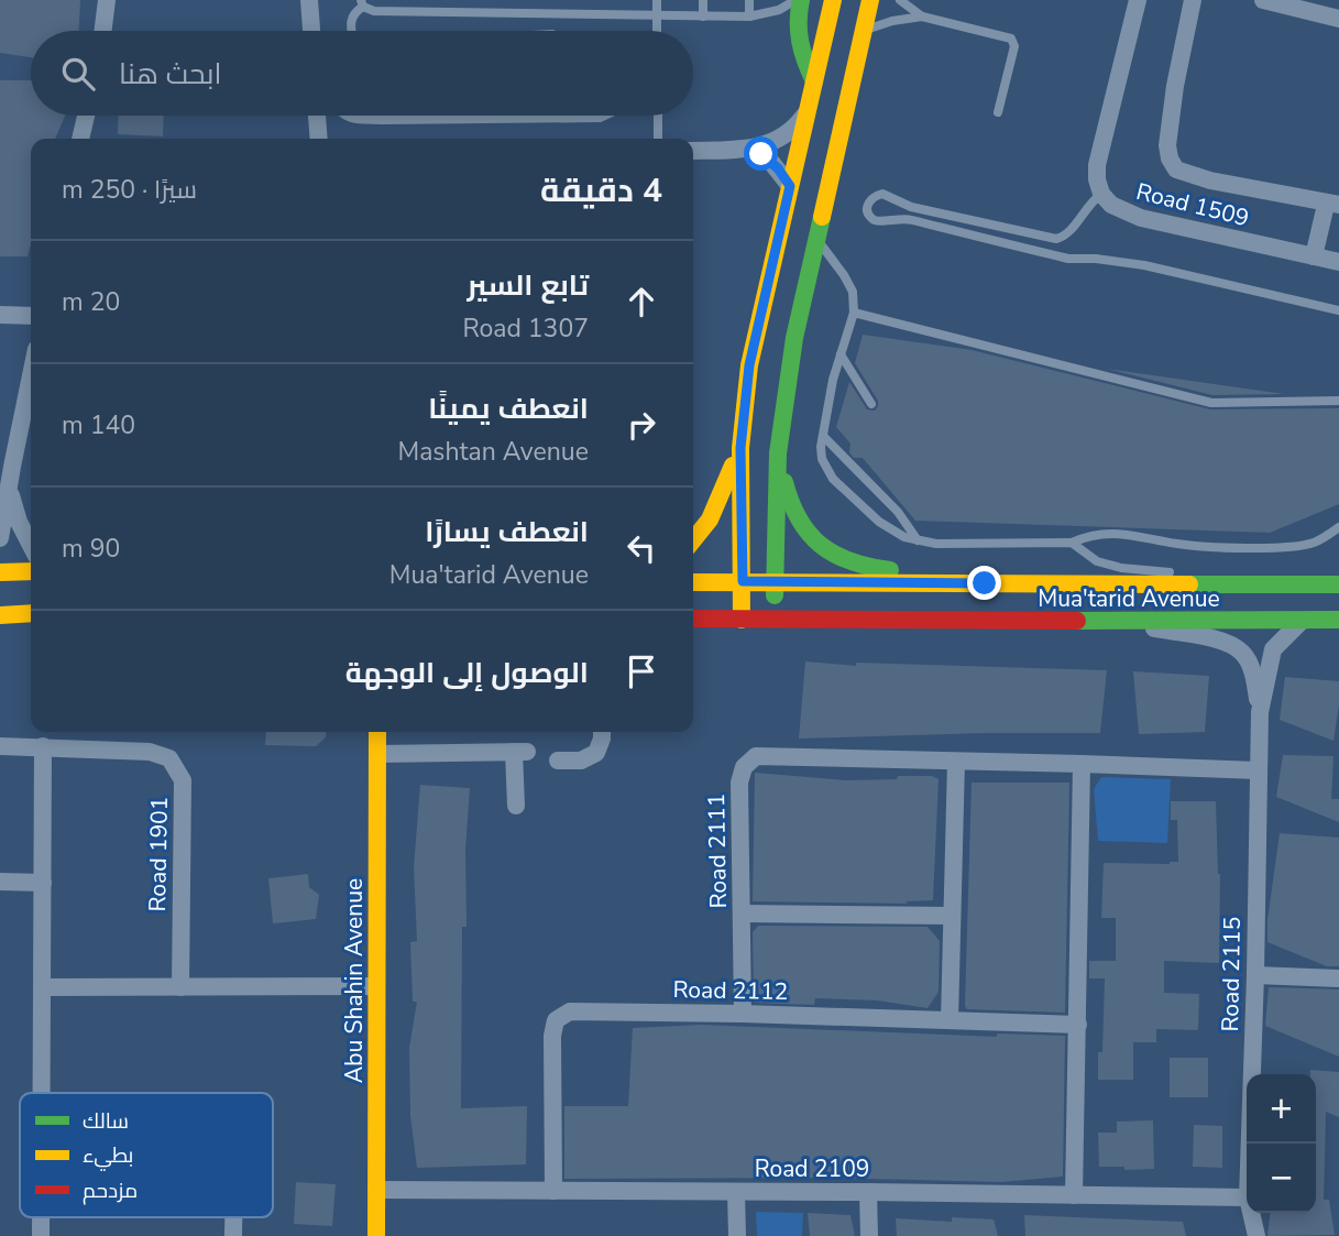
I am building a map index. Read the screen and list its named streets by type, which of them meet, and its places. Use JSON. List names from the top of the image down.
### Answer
{
  "streets": {
    "street": [
      "Road 1509",
      "Mua'tarid Avenue",
      "Road 2111",
      "Road 1901",
      "Road 2115",
      "Abu Shahin Avenue",
      "Road 2112",
      "Road 2109"
    ]
  },
  "crossings": [
    ["Mua'tarid Avenue", "Road 2115"],
    ["Road 2111", "Road 2115"],
    ["Road 2111", "Road 2112"],
    ["Abu Shahin Avenue", "Road 2109"],
    ["Road 2112", "Road 2109"]
  ],
  "legend": ["سالك", "بطيء", "مزدحم"],
  "page": {
    "search": "ابحث هنا",
    "heading": ["4 دقيقة", "سيرًا · 250 m"],
    "list": [
      ["تابع السير", "Road 1307", "20 m"],
      ["انعطف يمينًا", "Mashtan Avenue", "140 m"],
      ["انعطف يسارًا", "Mua'tarid Avenue", "90 m"],
      "الوصول إلى الوجهة"
    ],
    "map_buttons": ["+", "−"]
  }
}
